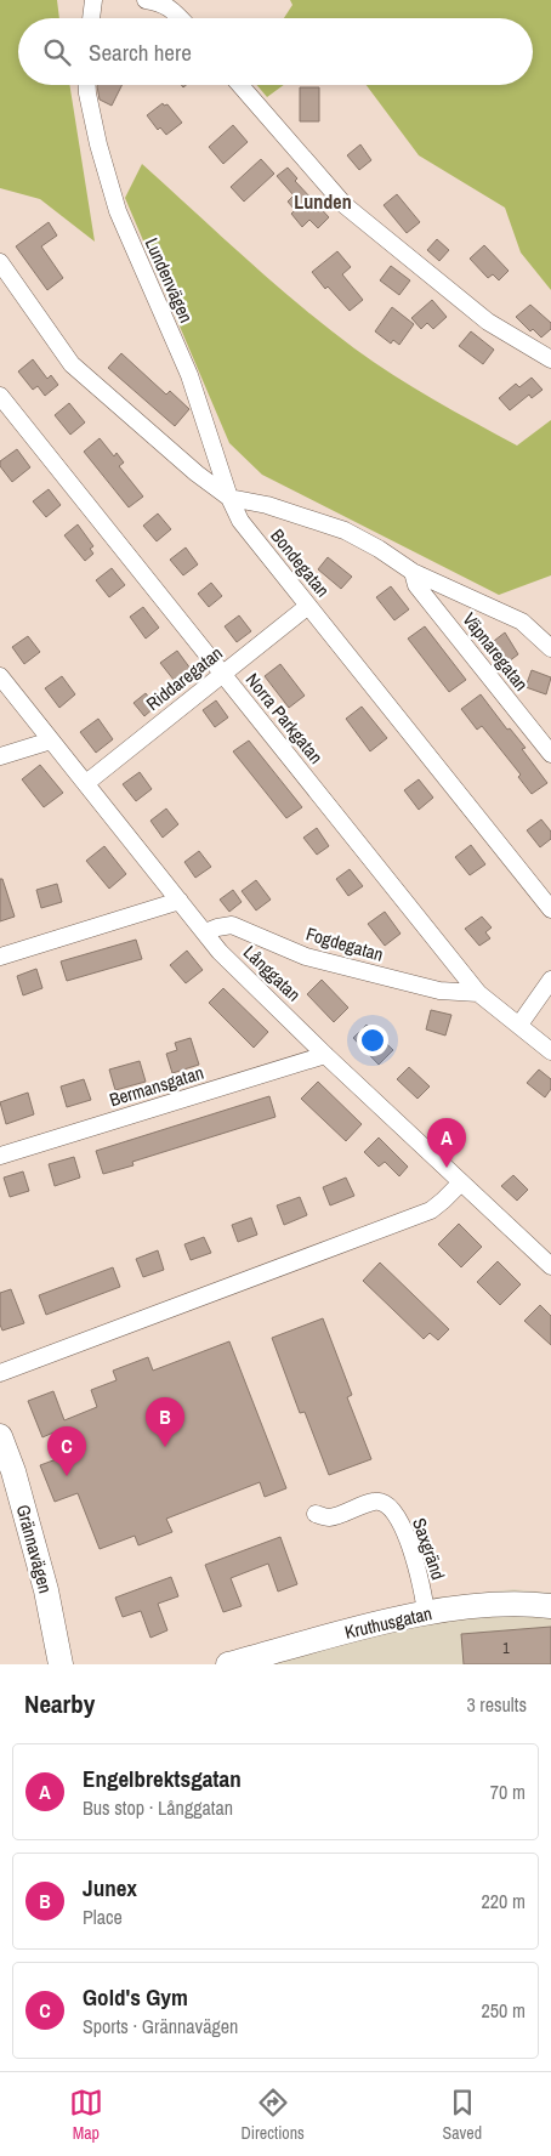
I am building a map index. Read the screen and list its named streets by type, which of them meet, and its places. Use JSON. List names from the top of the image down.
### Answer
{
  "streets": {
    "main road": ["Grännavägen", "Kruthusgatan"],
    "street": [
      "Lundenvägen",
      "Bondegatan",
      "Väpnaregatan",
      "Riddaregatan",
      "Norra Parkgatan",
      "Fogdegatan",
      "Långgatan",
      "Bermansgatan",
      "Saxgränd"
    ]
  },
  "crossings": [
    ["Lundenvägen", "Bondegatan"],
    ["Lundenvägen", "Väpnaregatan"],
    ["Bondegatan", "Väpnaregatan"],
    ["Bondegatan", "Riddaregatan"],
    ["Riddaregatan", "Norra Parkgatan"],
    ["Riddaregatan", "Långgatan"],
    ["Norra Parkgatan", "Fogdegatan"],
    ["Fogdegatan", "Långgatan"],
    ["Långgatan", "Bermansgatan"],
    ["Saxgränd", "Kruthusgatan"]
  ],
  "districts": ["Lunden"],
  "house_numbers": ["1"],
  "page": {
    "search": "Search here",
    "pins": ["A", "B", "C"],
    "heading": ["Nearby", "3 results"],
    "list": [
      {
        "mark": "A",
        "name": "Engelbrektsgatan",
        "note": "Bus stop · Långgatan",
        "value": "70 m"
      },
      {
        "mark": "B",
        "name": "Junex",
        "note": "Place",
        "value": "220 m"
      },
      {
        "mark": "C",
        "name": "Gold's Gym",
        "note": "Sports · Grännavägen",
        "value": "250 m"
      }
    ],
    "nav": ["Map", "Directions", "Saved"]
  }
}
